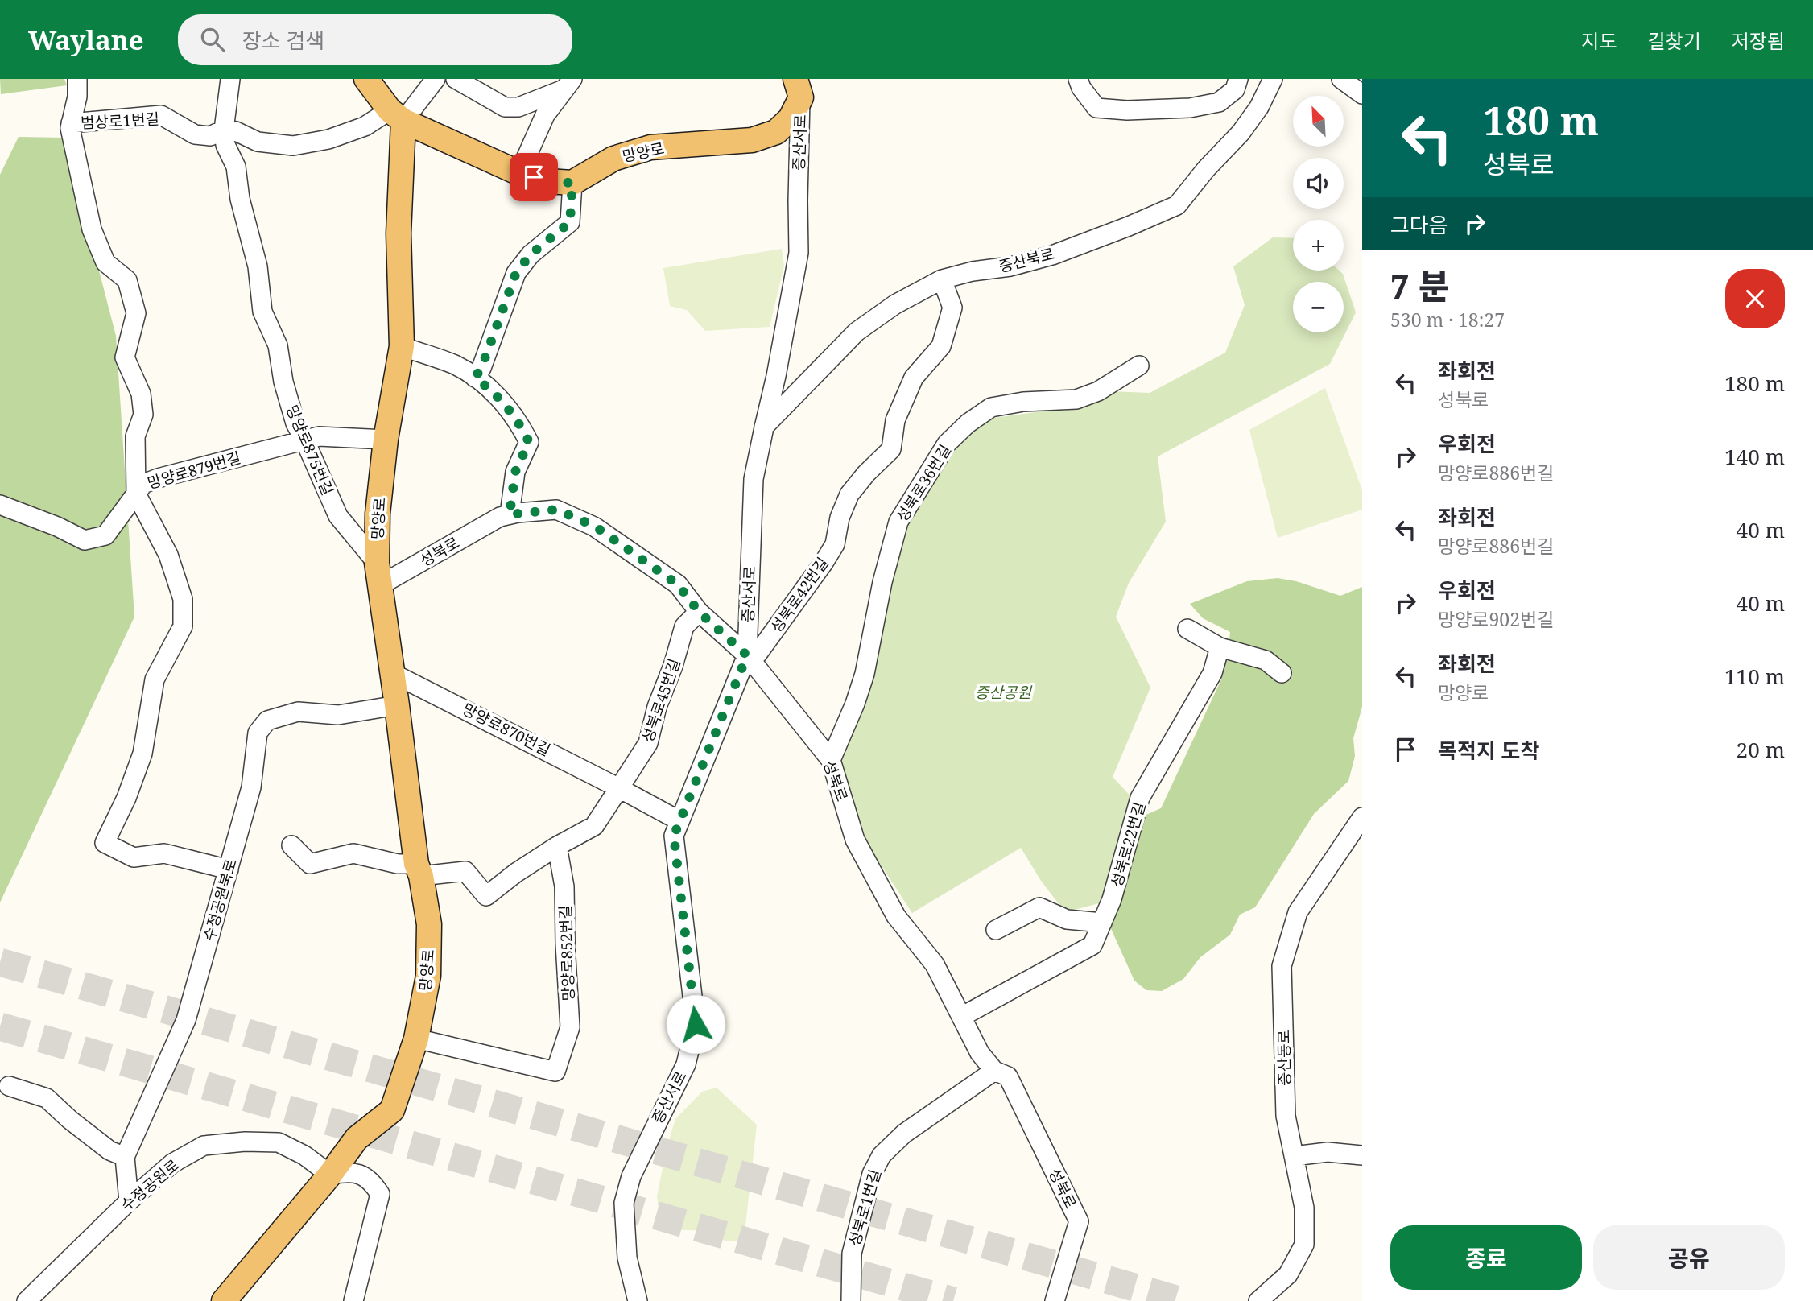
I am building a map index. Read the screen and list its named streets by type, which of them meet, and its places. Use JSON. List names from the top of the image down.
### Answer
{
  "streets": {
    "main road": ["망양로"],
    "street": [
      "범상로1번길",
      "증산서로",
      "증산북로",
      "망양로875번길",
      "망양로879번길",
      "성북로36번길",
      "성북로",
      "성북로42번길",
      "성북로45번길",
      "망양로870번길",
      "성북로22번길",
      "수정공원북로",
      "망양로852번길",
      "증산동로",
      "수정공원로",
      "성북로1번길"
    ]
  },
  "crossings": [
    ["범상로1번길", "망양로"],
    ["범상로1번길", "망양로875번길"],
    ["증산서로", "망양로"],
    ["증산서로", "증산북로"],
    ["증산서로", "성북로"],
    ["증산서로", "성북로42번길"],
    ["망양로", "망양로875번길"],
    ["망양로", "망양로879번길"],
    ["망양로", "성북로"],
    ["망양로", "망양로870번길"],
    ["망양로", "수정공원북로"],
    ["망양로", "망양로852번길"],
    ["망양로", "수정공원로"],
    ["증산북로", "성북로42번길"],
    ["망양로875번길", "망양로879번길"],
    ["망양로875번길", "성북로"],
    ["성북로36번길", "성북로"],
    ["성북로", "성북로42번길"],
    ["성북로", "성북로45번길"],
    ["성북로", "성북로22번길"],
    ["성북로", "성북로1번길"],
    ["성북로45번길", "망양로870번길"],
    ["수정공원북로", "수정공원로"]
  ],
  "parks": ["증산공원"],
  "north": "top left",
  "page": {
    "header": "Waylane",
    "search": "장소 검색",
    "nav": ["지도", "길찾기", "저장됨"],
    "turn": ["180 m", "성북로"],
    "map_buttons": ["+", "−"],
    "then": "그다음",
    "heading": ["7 분", "530 m · 18:27"],
    "list": [
      {
        "name": "좌회전",
        "note": "성북로",
        "value": "180 m"
      },
      {
        "name": "우회전",
        "note": "망양로886번길",
        "value": "140 m"
      },
      {
        "name": "좌회전",
        "note": "망양로886번길",
        "value": "40 m"
      },
      {
        "name": "우회전",
        "note": "망양로902번길",
        "value": "40 m"
      },
      {
        "name": "좌회전",
        "note": "망양로",
        "value": "110 m"
      },
      {
        "name": "목적지 도착",
        "value": "20 m"
      }
    ],
    "buttons": ["종료", "공유"]
  }
}
